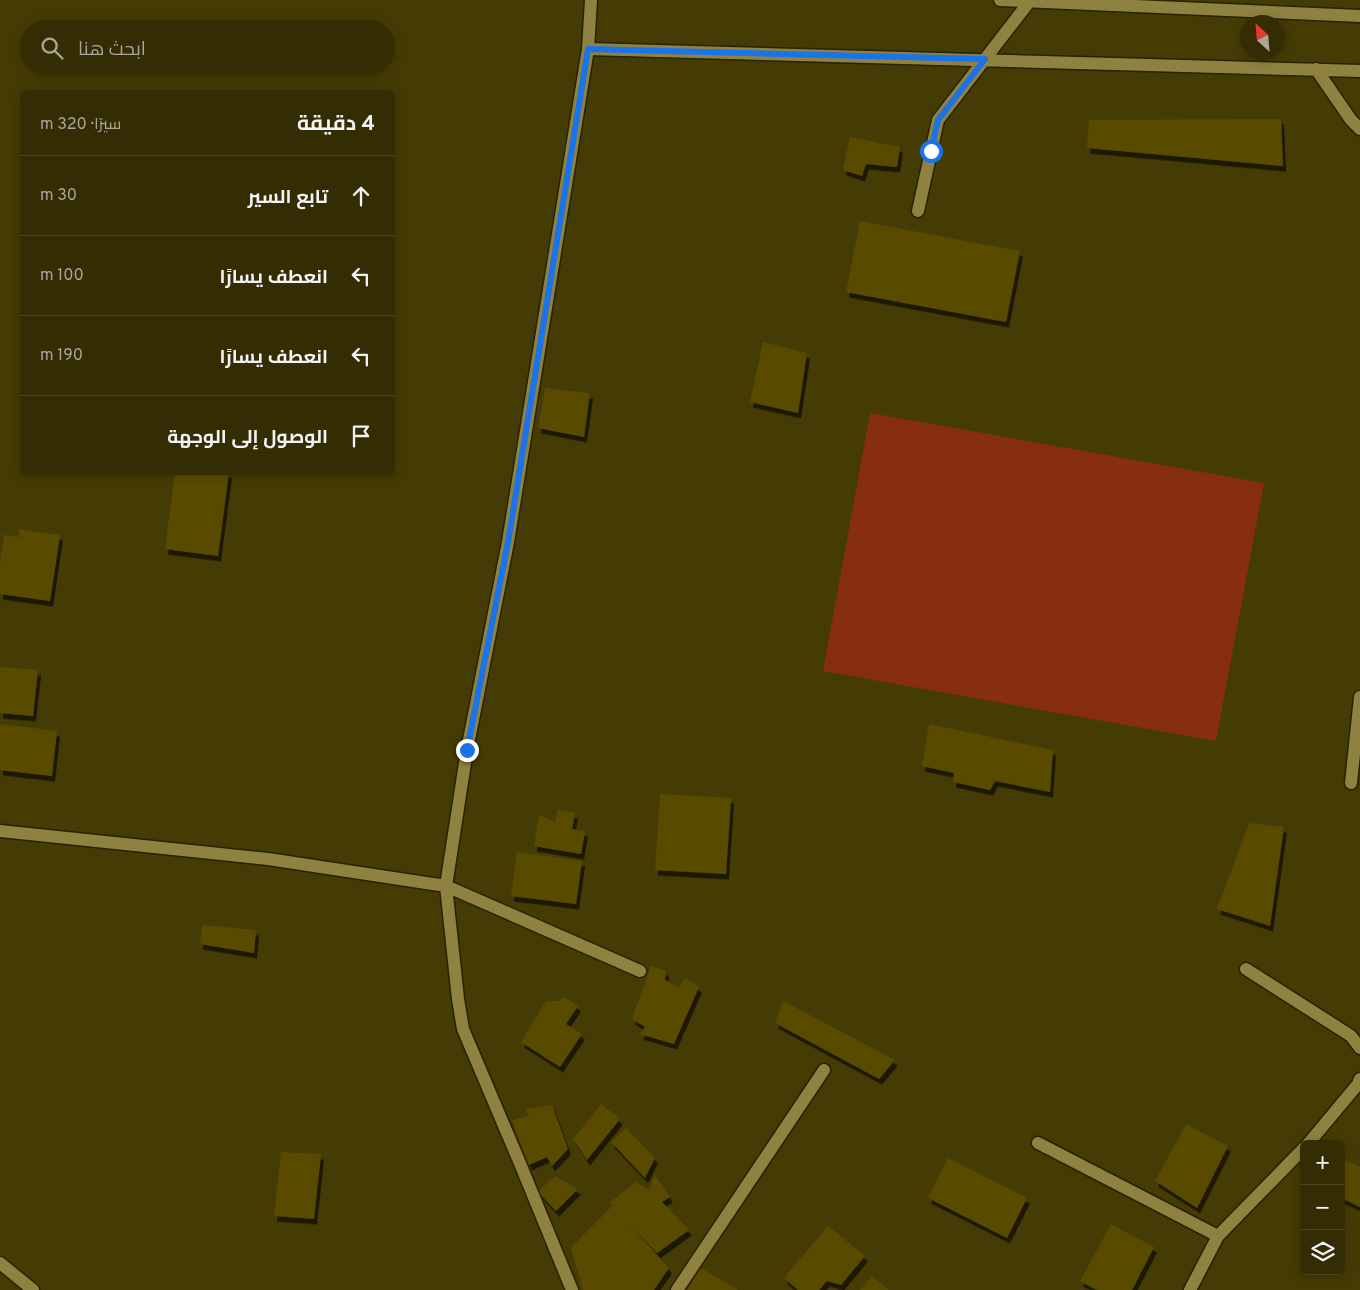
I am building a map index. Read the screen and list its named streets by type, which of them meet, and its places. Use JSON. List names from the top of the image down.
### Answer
{
  "north": "top left",
  "page": {
    "search": "ابحث هنا",
    "heading": ["4 دقيقة", "سيرًا · 320 m"],
    "list": [
      ["تابع السير", "30 m"],
      ["انعطف يسارًا", "100 m"],
      ["انعطف يسارًا", "190 m"],
      "الوصول إلى الوجهة"
    ],
    "map_buttons": ["+", "−"]
  }
}
